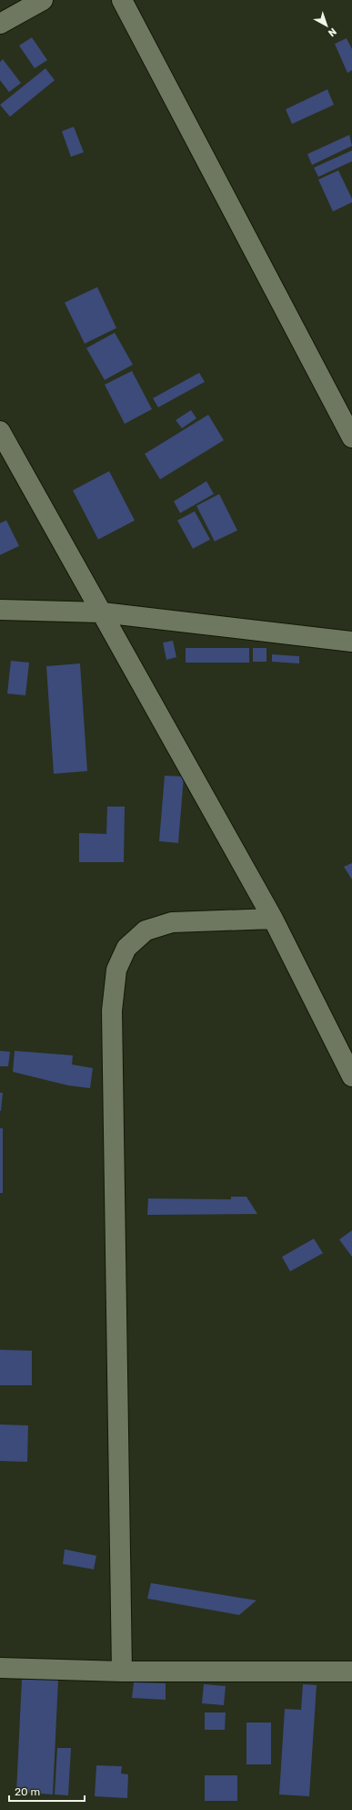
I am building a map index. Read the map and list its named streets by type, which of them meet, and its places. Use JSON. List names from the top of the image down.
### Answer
{
  "scale_bar": "20 m",
  "north": "bottom right"
}
